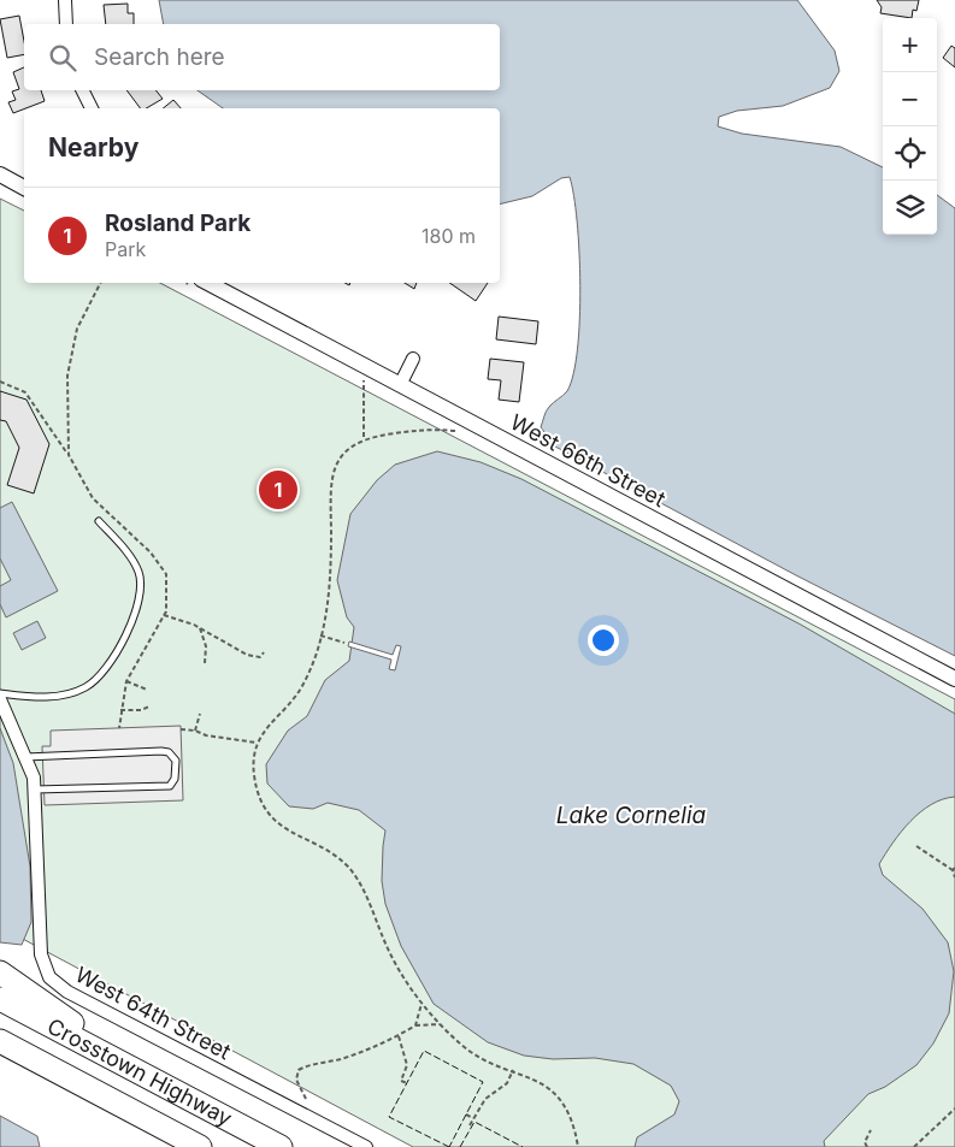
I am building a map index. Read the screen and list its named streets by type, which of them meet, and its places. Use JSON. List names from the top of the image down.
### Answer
{
  "streets": {
    "highway": ["Crosstown Highway"],
    "street": ["West 66th Street", "West 64th Street"]
  },
  "water": ["Lake Cornelia"],
  "page": {
    "map_buttons": ["+", "−"],
    "search": "Search here",
    "heading": "Nearby",
    "list": [
      {
        "mark": "1",
        "name": "Rosland Park",
        "note": "Park",
        "value": "180 m"
      }
    ],
    "pins": "1"
  }
}
